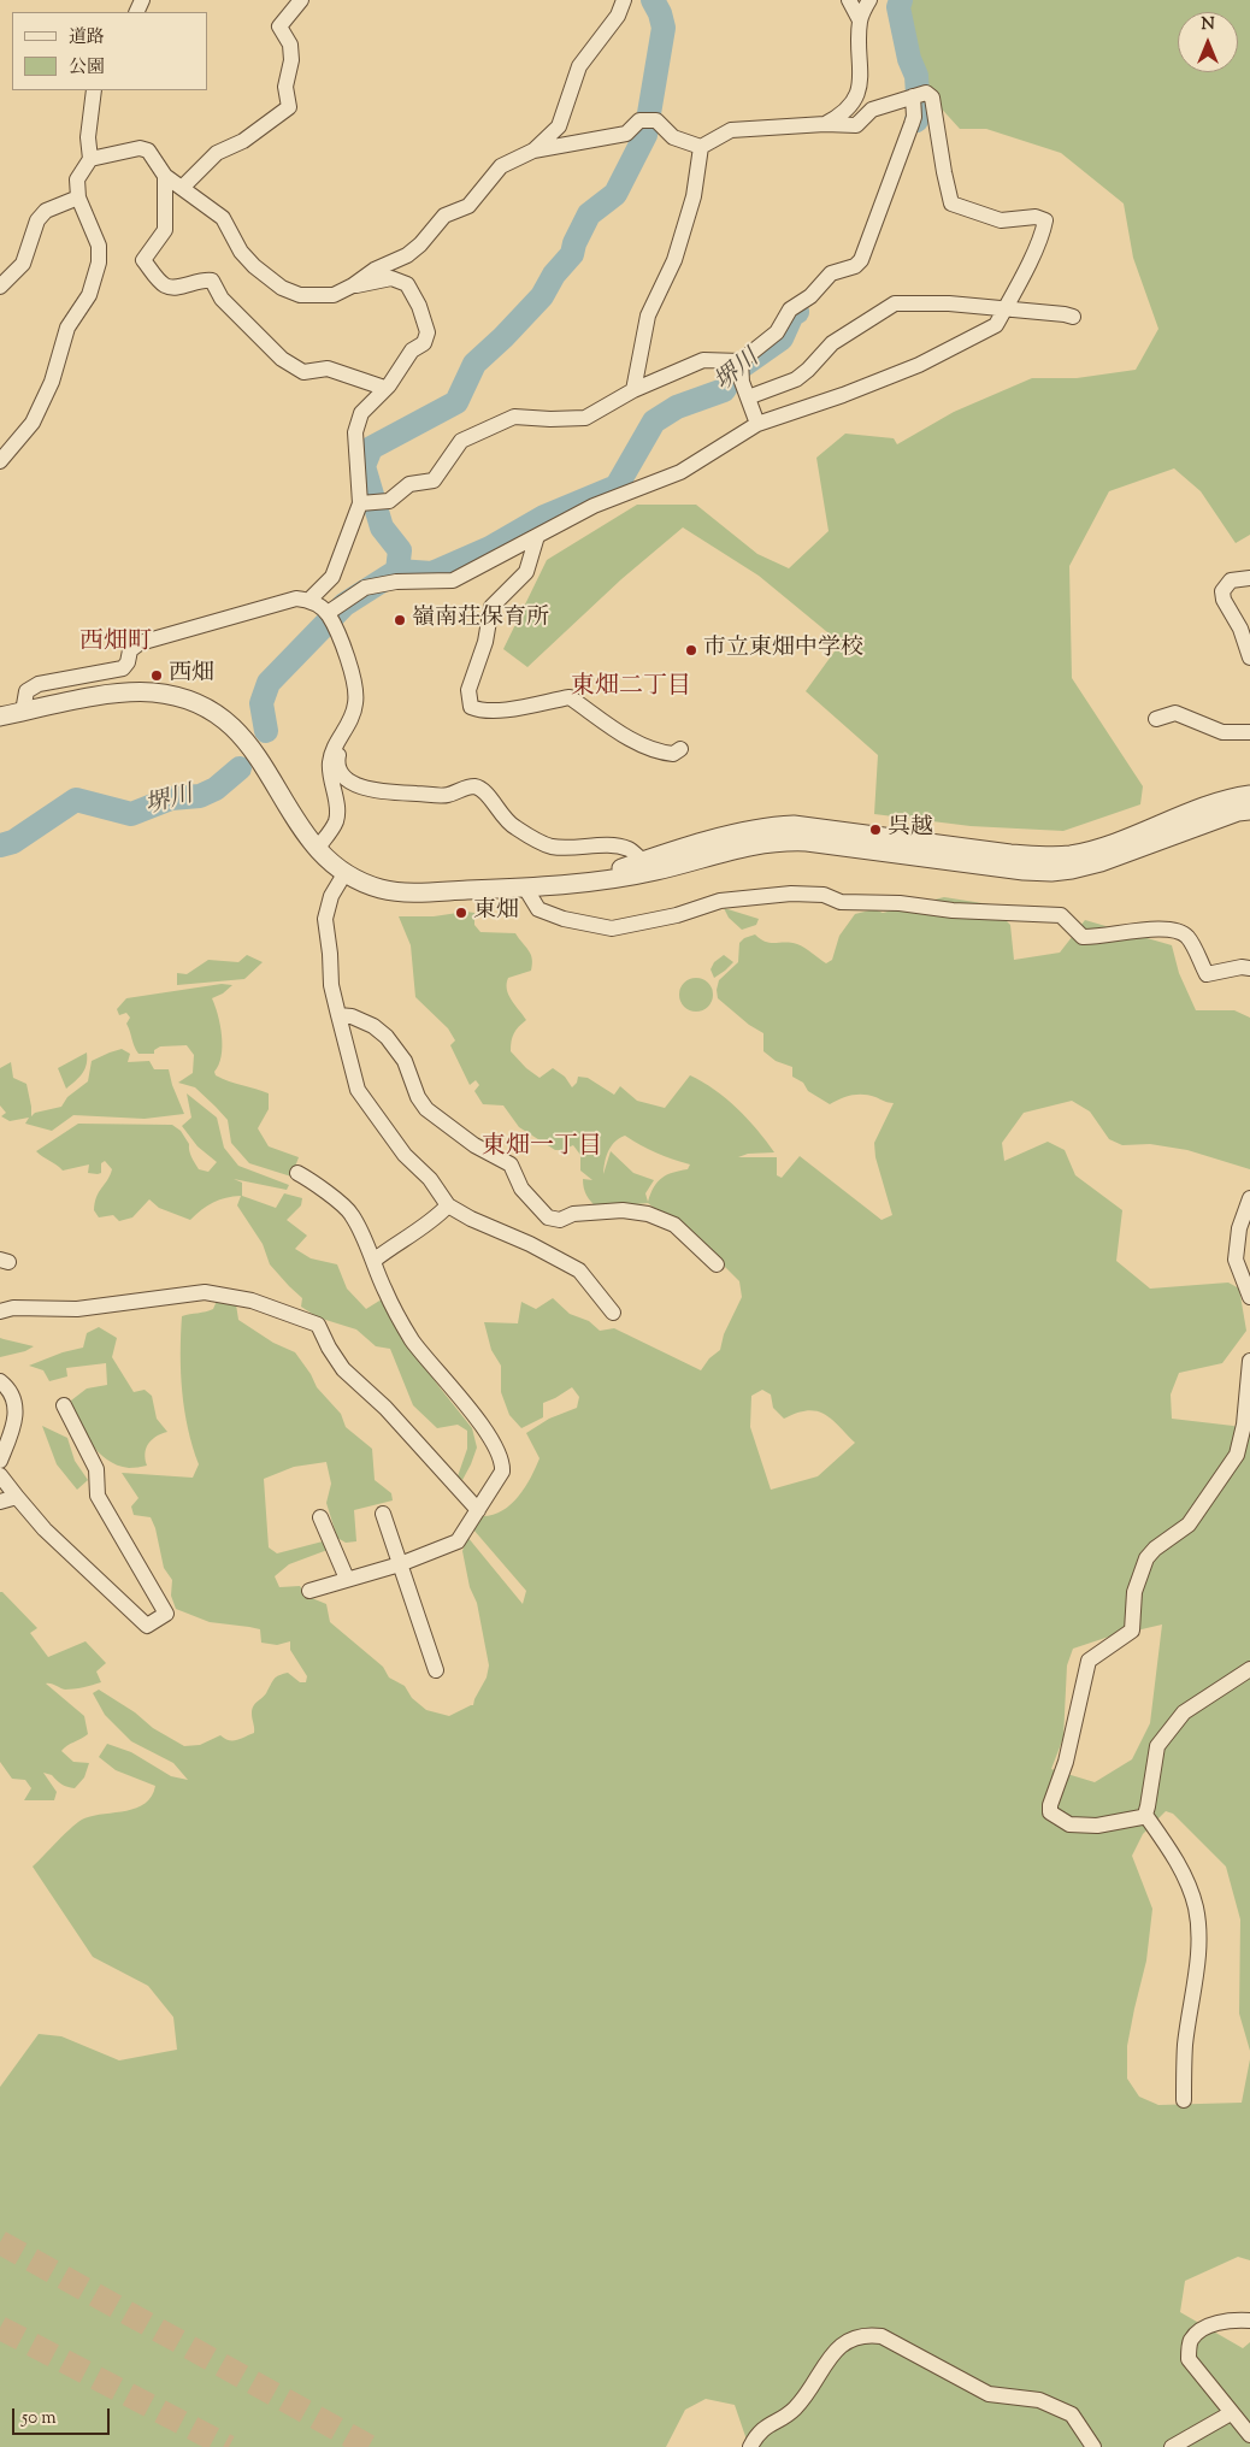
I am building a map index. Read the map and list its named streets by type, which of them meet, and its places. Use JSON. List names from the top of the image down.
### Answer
{
  "districts": ["西畑町", "東畑二丁目", "東畑一丁目"],
  "water": ["堺川"],
  "places": [
    "嶺南荘保育所",
    "市立東畑中学校",
    "西畑",
    "呉越",
    "東畑"
  ],
  "legend": ["道路", "公園"],
  "scale_bar": "50 m",
  "north": "top"
}
